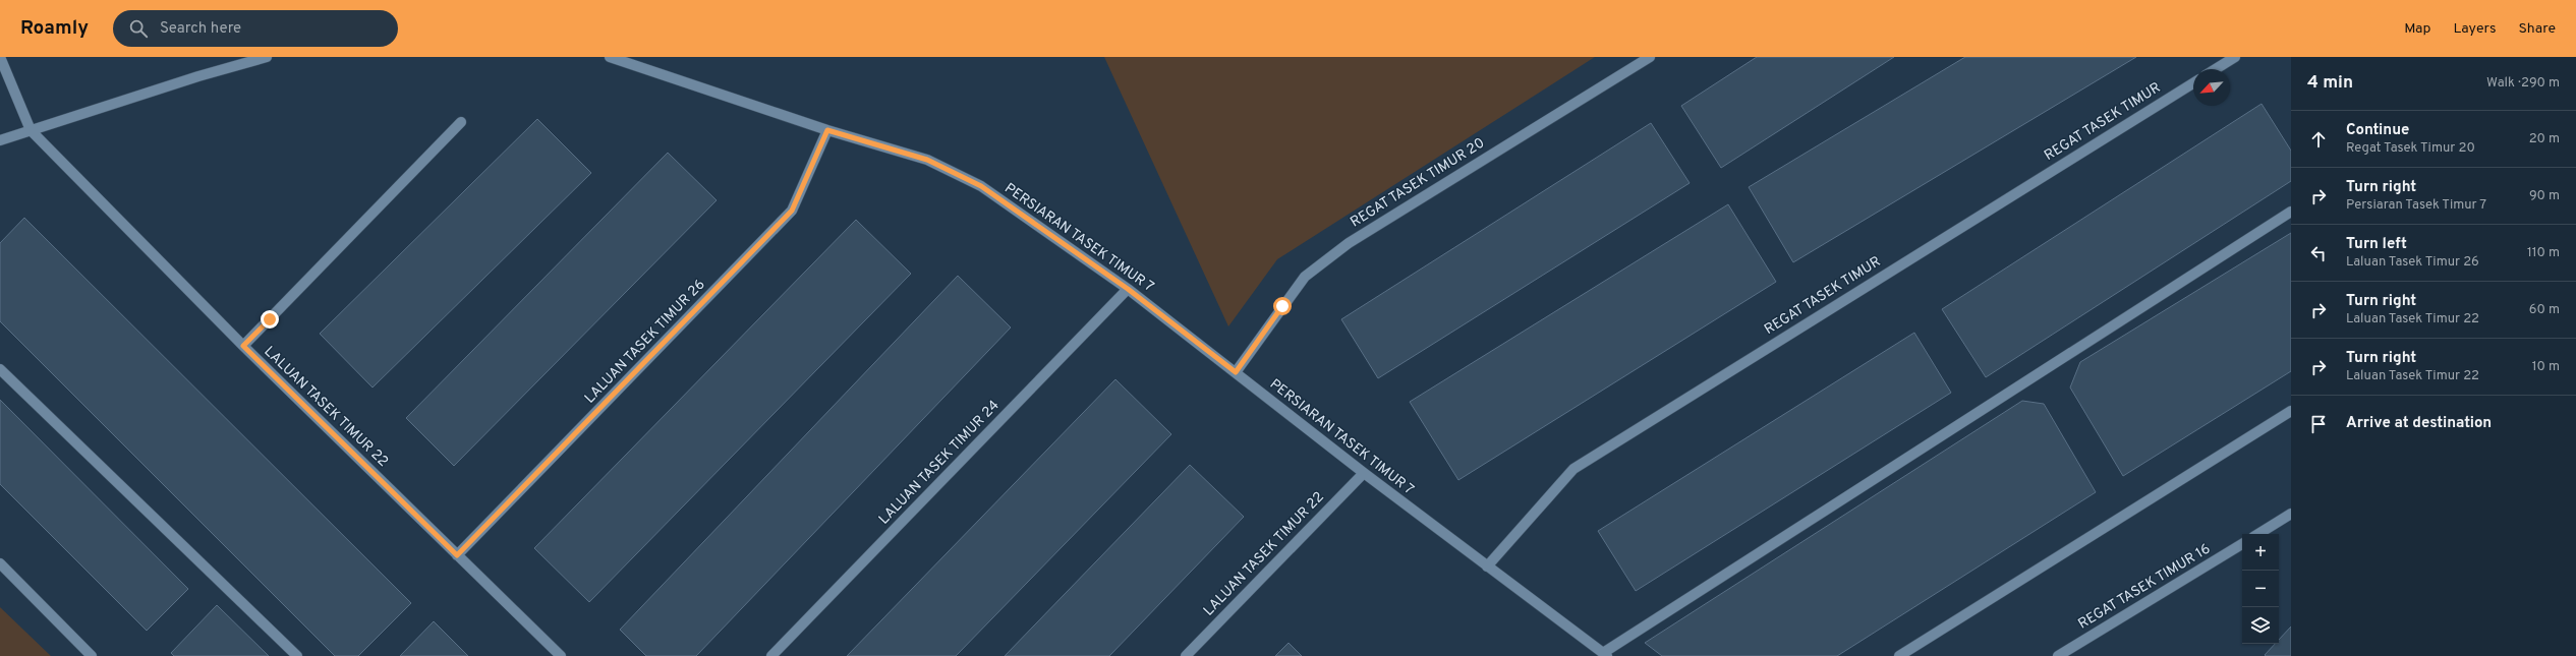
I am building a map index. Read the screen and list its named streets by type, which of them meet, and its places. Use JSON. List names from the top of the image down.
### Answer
{
  "streets": {
    "street": [
      "REGAT TASEK TIMUR",
      "REGAT TASEK TIMUR 20",
      "PERSIARAN TASEK TIMUR 7",
      "LALUAN TASEK TIMUR 26",
      "LALUAN TASEK TIMUR 22",
      "LALUAN TASEK TIMUR 24",
      "REGAT TASEK TIMUR 16"
    ]
  },
  "crossings": [
    ["REGAT TASEK TIMUR", "PERSIARAN TASEK TIMUR 7"],
    ["REGAT TASEK TIMUR 20", "PERSIARAN TASEK TIMUR 7"],
    ["PERSIARAN TASEK TIMUR 7", "LALUAN TASEK TIMUR 26"],
    ["PERSIARAN TASEK TIMUR 7", "LALUAN TASEK TIMUR 22"],
    ["PERSIARAN TASEK TIMUR 7", "LALUAN TASEK TIMUR 24"],
    ["LALUAN TASEK TIMUR 26", "LALUAN TASEK TIMUR 22"]
  ],
  "north": "bottom left",
  "page": {
    "header": "Roamly",
    "search": "Search here",
    "nav": ["Map", "Layers", "Share"],
    "heading": ["4 min", "Walk · 290 m"],
    "list": [
      ["Continue", "Regat Tasek Timur 20", "20 m"],
      ["Turn right", "Persiaran Tasek Timur 7", "90 m"],
      ["Turn left", "Laluan Tasek Timur 26", "110 m"],
      ["Turn right", "Laluan Tasek Timur 22", "60 m"],
      ["Turn right", "Laluan Tasek Timur 22", "10 m"],
      "Arrive at destination"
    ],
    "map_buttons": ["+", "−"]
  }
}
